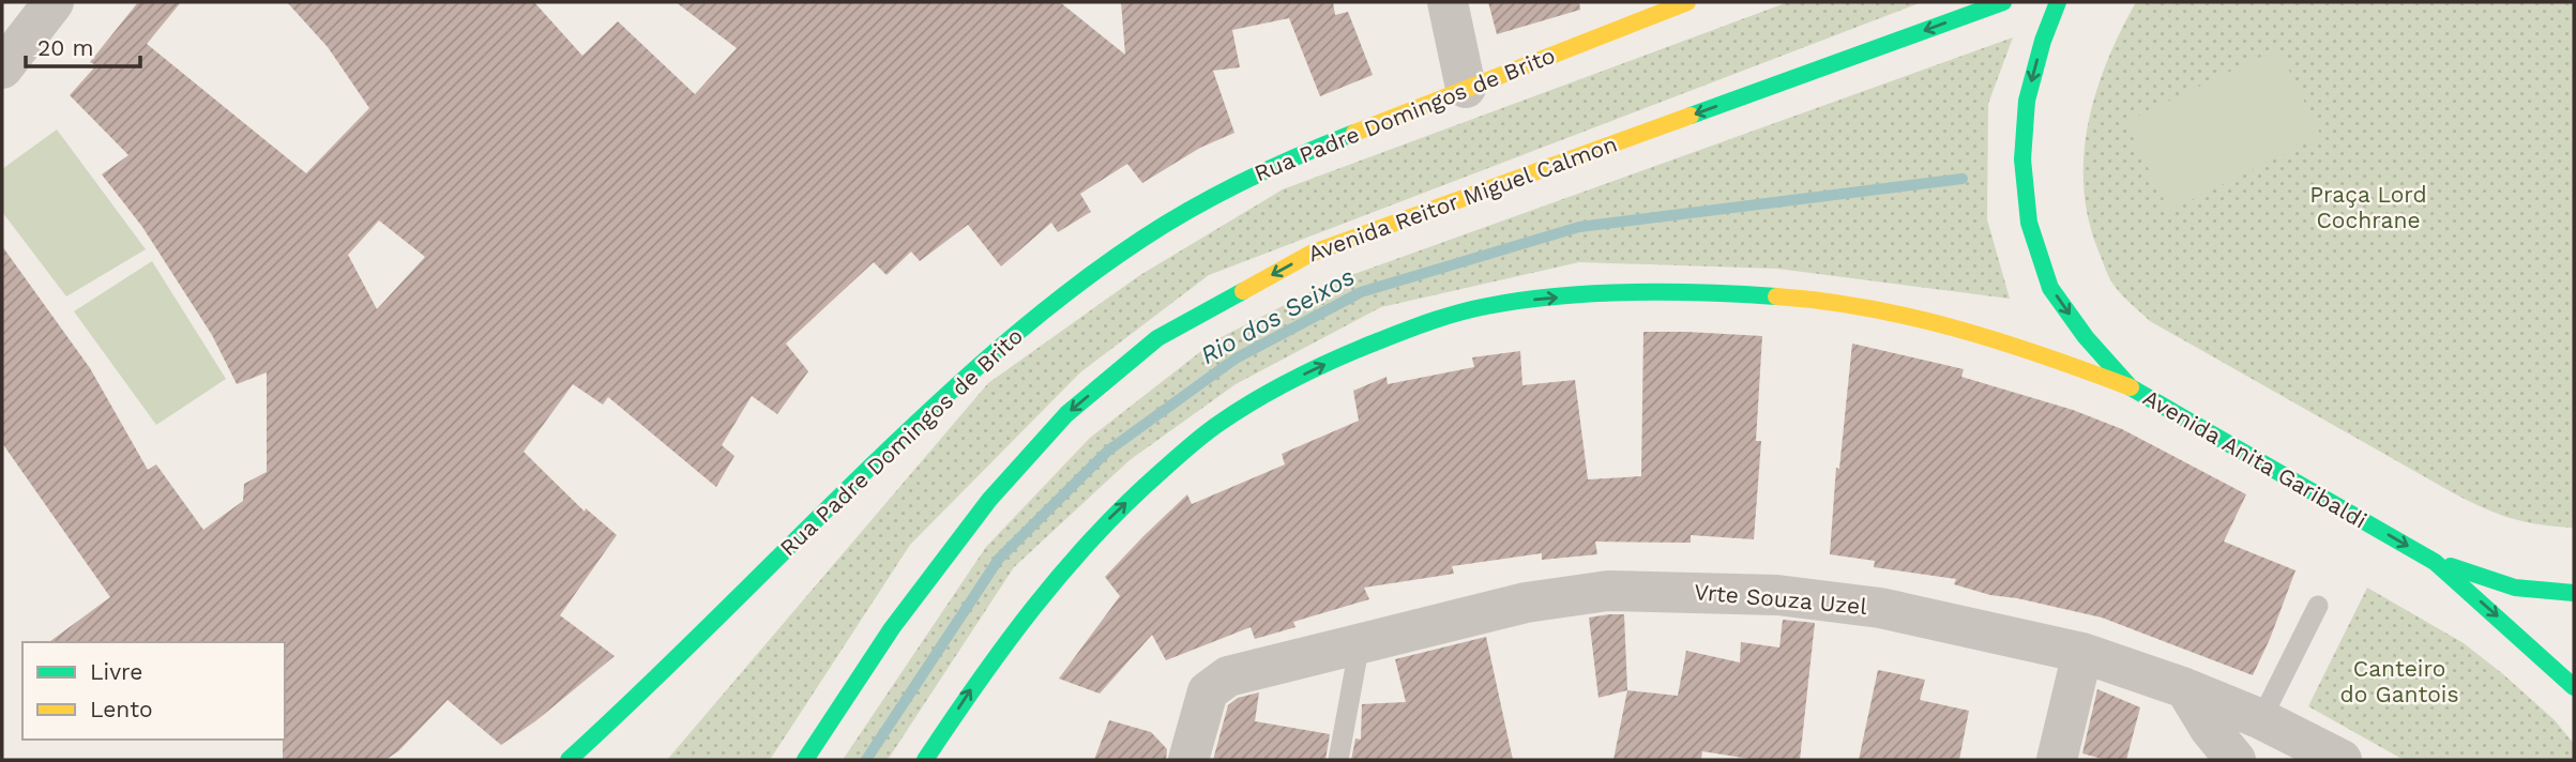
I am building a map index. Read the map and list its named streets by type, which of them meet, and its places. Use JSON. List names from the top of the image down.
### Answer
{
  "streets": {
    "main road": ["Rua Padre Domingos de Brito", "Avenida Reitor Miguel Calmon", "Avenida Anita Garibaldi"],
    "street": ["Vrte Souza Uzel"]
  },
  "one_way": ["Avenida Reitor Miguel Calmon", "Avenida Anita Garibaldi"],
  "water": ["Rio dos Seixos"],
  "parks": ["Praça Lord Cochrane", "Canteiro do Gantois"],
  "legend": ["Livre", "Lento"],
  "scale_bar": "20 m"
}
